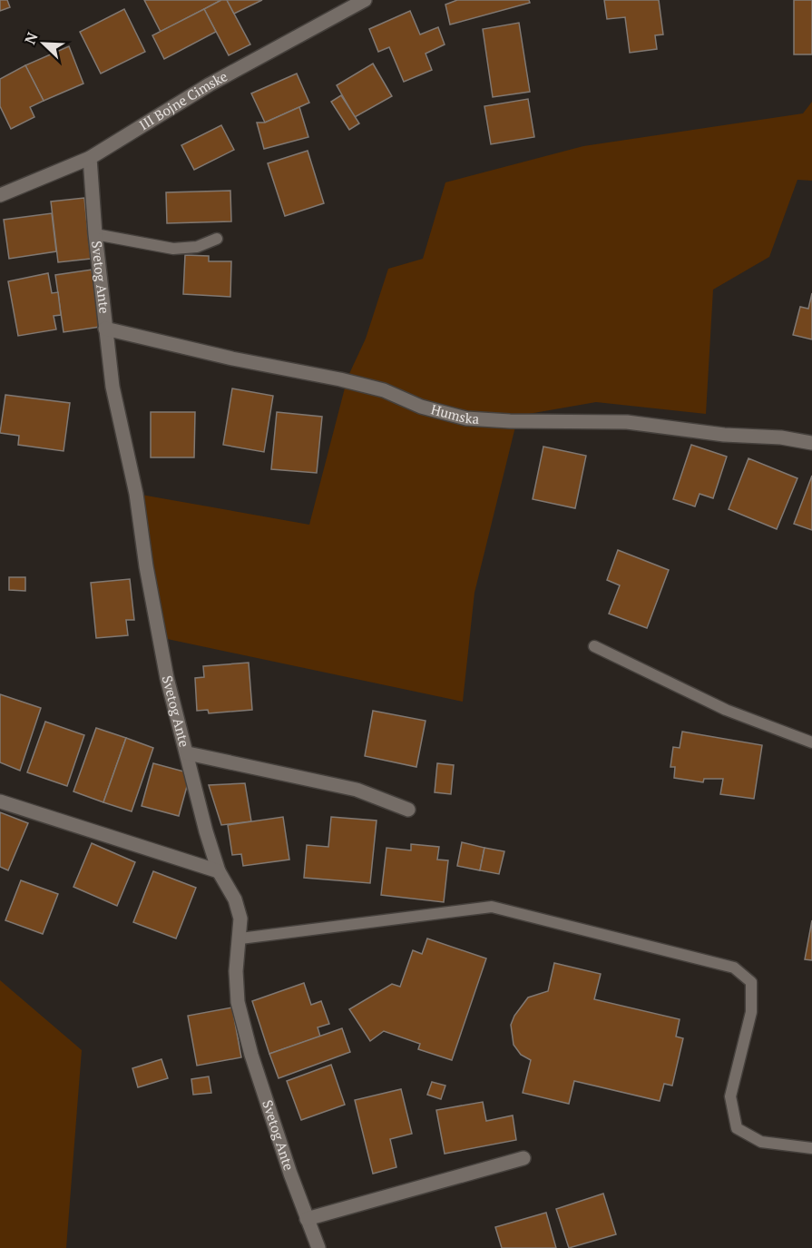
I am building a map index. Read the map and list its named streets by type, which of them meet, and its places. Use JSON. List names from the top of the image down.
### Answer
{
  "streets": {
    "street": ["III Bojne Cimske", "Svetog Ante", "Humska"]
  },
  "crossings": [
    ["III Bojne Cimske", "Svetog Ante"],
    ["Svetog Ante", "Humska"]
  ],
  "north": "top left"
}
